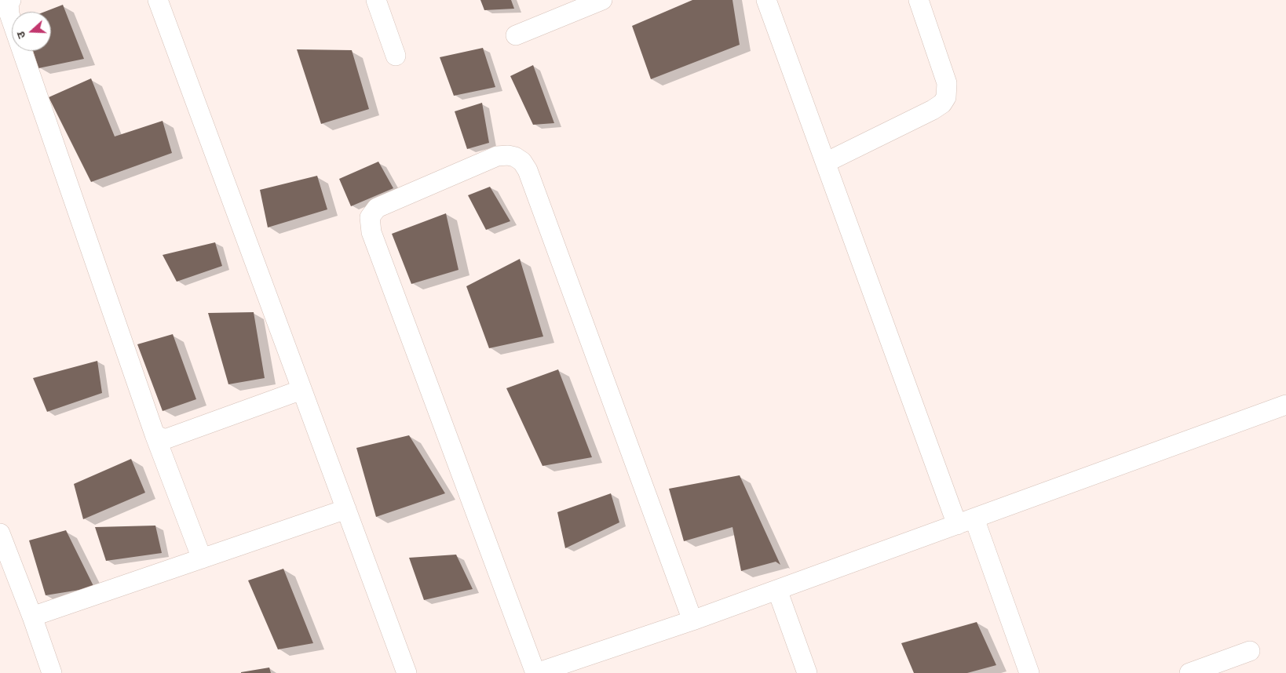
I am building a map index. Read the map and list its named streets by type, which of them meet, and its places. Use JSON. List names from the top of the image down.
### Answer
{
  "north": "left"
}
